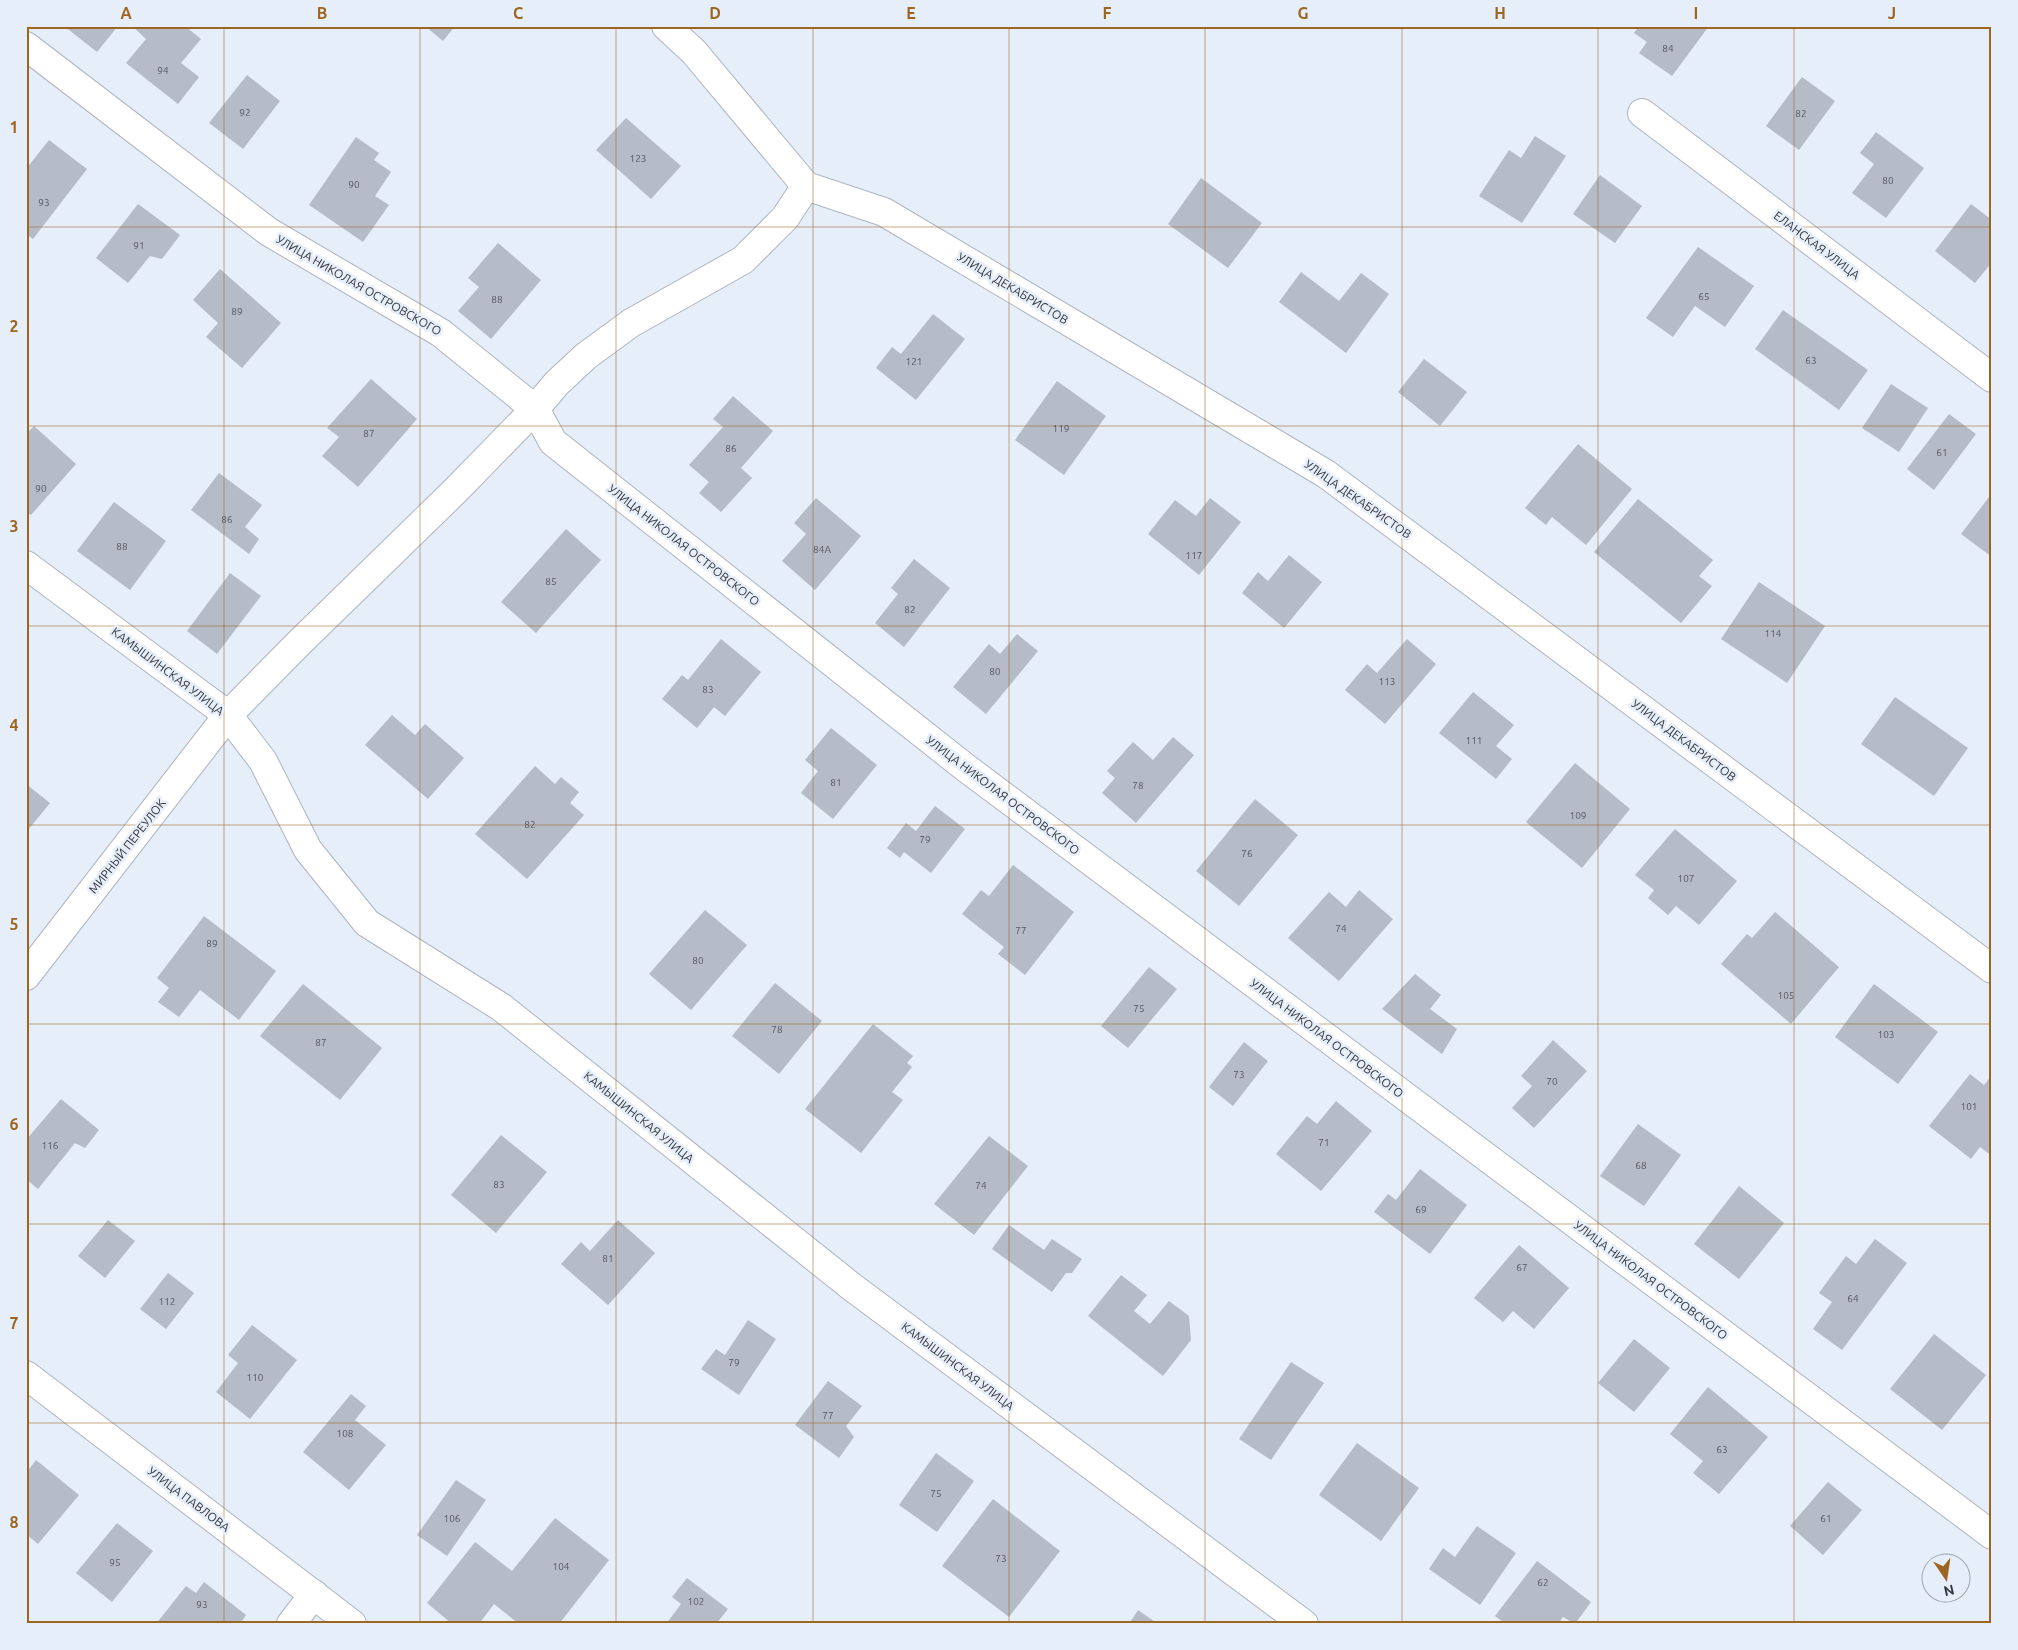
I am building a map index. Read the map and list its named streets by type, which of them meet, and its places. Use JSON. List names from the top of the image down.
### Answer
{
  "streets": {
    "street": [
      "ЕЛАНСКАЯ УЛИЦА",
      "УЛИЦА НИКОЛАЯ ОСТРОВСКОГО",
      "УЛИЦА ДЕКАБРИСТОВ",
      "КАМЫШИНСКАЯ УЛИЦА",
      "МИРНЫЙ ПЕРЕУЛОК",
      "УЛИЦА ПАВЛОВА"
    ]
  },
  "crossings": [
    ["УЛИЦА НИКОЛАЯ ОСТРОВСКОГО", "МИРНЫЙ ПЕРЕУЛОК"],
    ["УЛИЦА ДЕКАБРИСТОВ", "МИРНЫЙ ПЕРЕУЛОК"],
    ["КАМЫШИНСКАЯ УЛИЦА", "МИРНЫЙ ПЕРЕУЛОК"]
  ],
  "house_numbers": [
    "84",
    "94",
    "92",
    "82",
    "123",
    "80",
    "90",
    "93",
    "91",
    "65",
    "88",
    "89",
    "63",
    "121",
    "119",
    "87",
    "86",
    "61",
    "90",
    "86",
    "88",
    "84А",
    "117",
    "85",
    "82",
    "114",
    "80",
    "113",
    "83",
    "111",
    "81",
    "78",
    "109",
    "82",
    "79",
    "76",
    "107",
    "74",
    "77",
    "89",
    "80",
    "105",
    "75",
    "78",
    "103",
    "87",
    "73",
    "70",
    "101",
    "71",
    "116",
    "68",
    "83",
    "74",
    "69",
    "81",
    "67",
    "64",
    "112",
    "79",
    "110",
    "77",
    "108",
    "63",
    "75",
    "106",
    "61",
    "73",
    "95",
    "104",
    "62",
    "102",
    "93"
  ],
  "north": "bottom",
  "grid": {
    "columns": [
      "A",
      "B",
      "C",
      "D",
      "E",
      "F",
      "G",
      "H",
      "I",
      "J"
    ],
    "rows": [
      "1",
      "2",
      "3",
      "4",
      "5",
      "6",
      "7",
      "8"
    ]
  }
}
